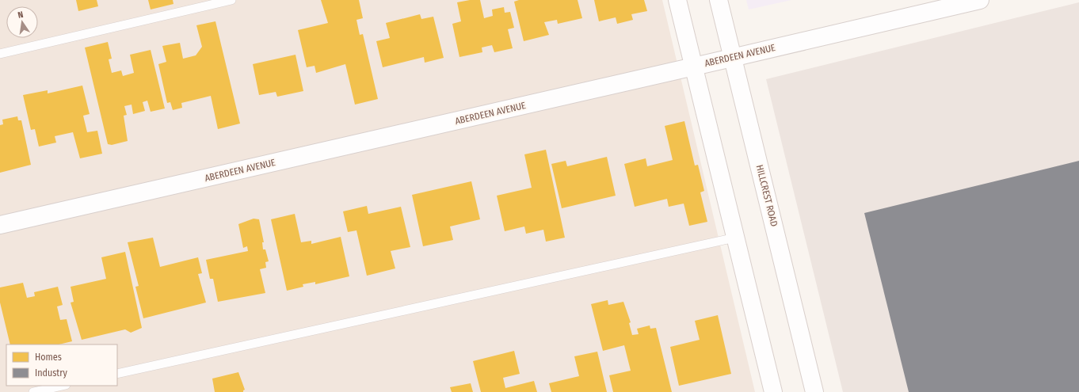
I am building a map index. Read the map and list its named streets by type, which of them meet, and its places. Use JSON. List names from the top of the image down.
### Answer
{
  "streets": {
    "street": ["ABERDEEN AVENUE", "HILLCREST ROAD"]
  },
  "crossings": [
    ["ABERDEEN AVENUE", "HILLCREST ROAD"]
  ],
  "legend": ["Homes", "Industry"],
  "north": "top"
}
